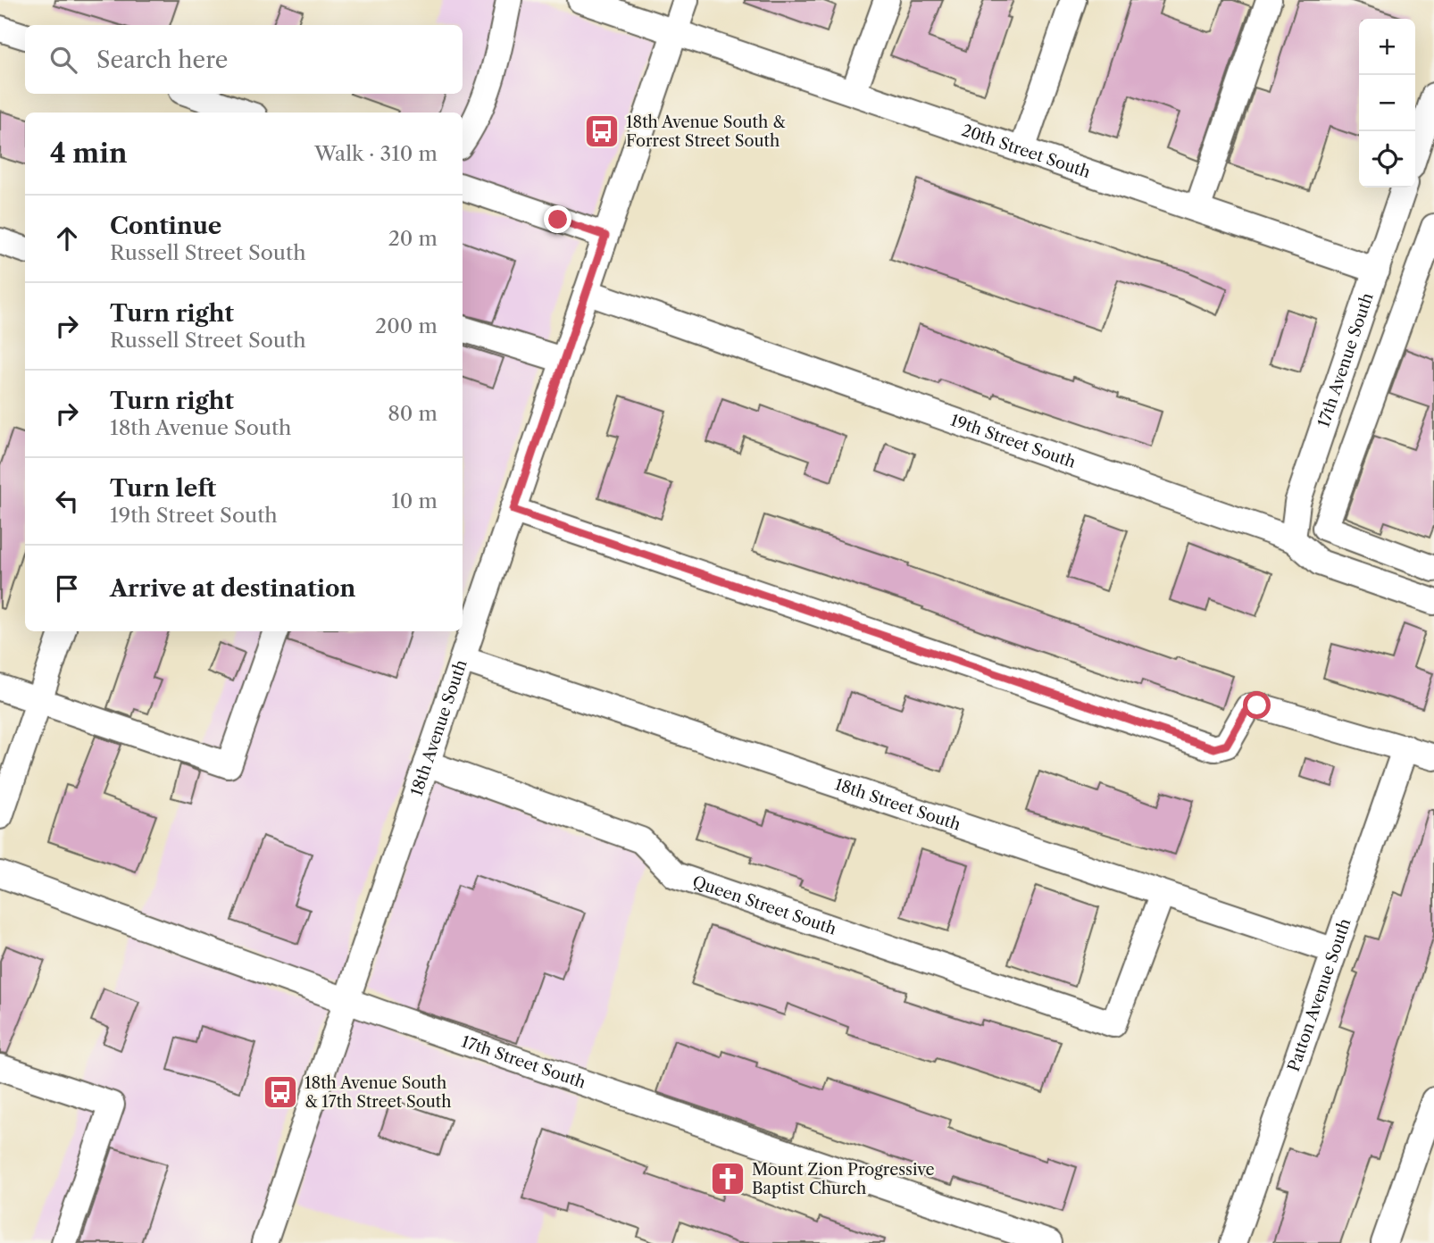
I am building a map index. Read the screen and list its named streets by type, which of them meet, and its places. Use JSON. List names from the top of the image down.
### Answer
{
  "streets": {
    "street": [
      "20th Street South",
      "17th Avenue South",
      "19th Street South",
      "18th Avenue South",
      "18th Street South",
      "Queen Street South",
      "Patton Avenue South",
      "17th Street South"
    ]
  },
  "crossings": [
    ["20th Street South", "17th Avenue South"],
    ["20th Street South", "18th Avenue South"],
    ["17th Avenue South", "19th Street South"],
    ["19th Street South", "18th Avenue South"],
    ["18th Avenue South", "18th Street South"],
    ["18th Avenue South", "Queen Street South"],
    ["18th Avenue South", "17th Street South"],
    ["18th Street South", "Queen Street South"],
    ["18th Street South", "Patton Avenue South"]
  ],
  "places": {
    "bus stop": ["18th Avenue South & Forrest Street South", "18th Avenue South & 17th Street South"],
    "church": ["Mount Zion Progressive Baptist Church"]
  },
  "page": {
    "map_buttons": ["+", "−"],
    "search": "Search here",
    "heading": ["4 min", "Walk · 310 m"],
    "list": [
      ["Continue", "Russell Street South", "20 m"],
      ["Turn right", "Russell Street South", "200 m"],
      ["Turn right", "18th Avenue South", "80 m"],
      ["Turn left", "19th Street South", "10 m"],
      "Arrive at destination"
    ]
  }
}
